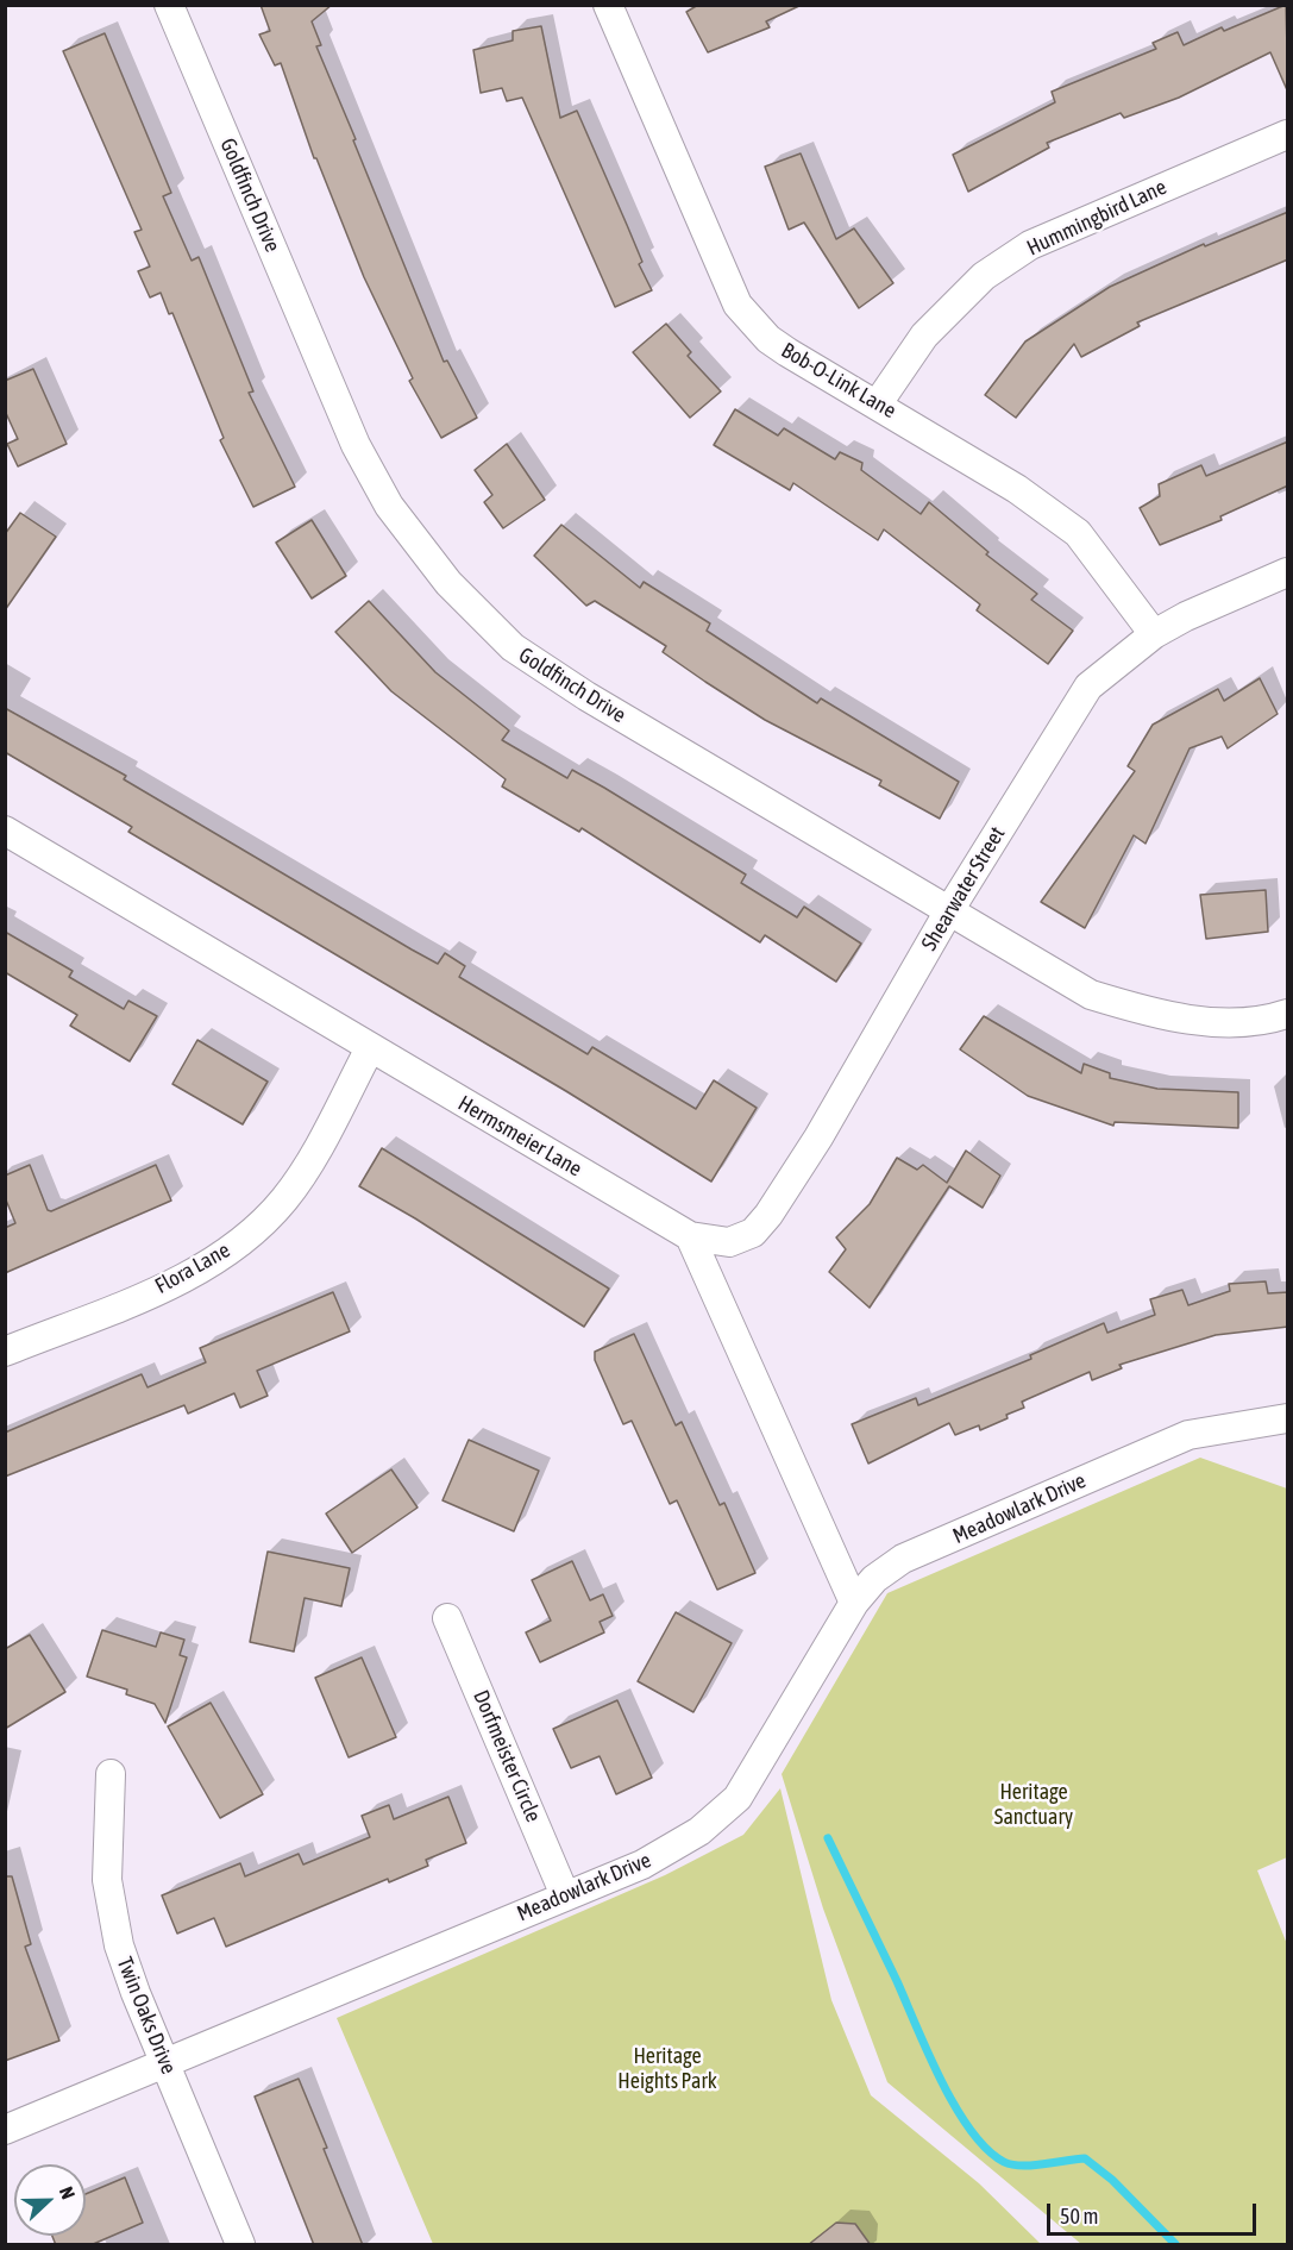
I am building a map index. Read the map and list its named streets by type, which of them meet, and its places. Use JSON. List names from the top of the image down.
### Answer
{
  "streets": {
    "street": [
      "Goldfinch Drive",
      "Hummingbird Lane",
      "Bob-O-Link Lane",
      "Shearwater Street",
      "Hermsmeier Lane",
      "Flora Lane",
      "Meadowlark Drive",
      "Dorfmeister Circle",
      "Twin Oaks Drive"
    ]
  },
  "crossings": [
    ["Goldfinch Drive", "Shearwater Street"],
    ["Hummingbird Lane", "Bob-O-Link Lane"],
    ["Bob-O-Link Lane", "Shearwater Street"],
    ["Shearwater Street", "Hermsmeier Lane"],
    ["Hermsmeier Lane", "Flora Lane"],
    ["Meadowlark Drive", "Dorfmeister Circle"],
    ["Meadowlark Drive", "Twin Oaks Drive"]
  ],
  "parks": ["Heritage Sanctuary", "Heritage Heights Park"],
  "scale_bar": "50 m",
  "north": "right"
}
